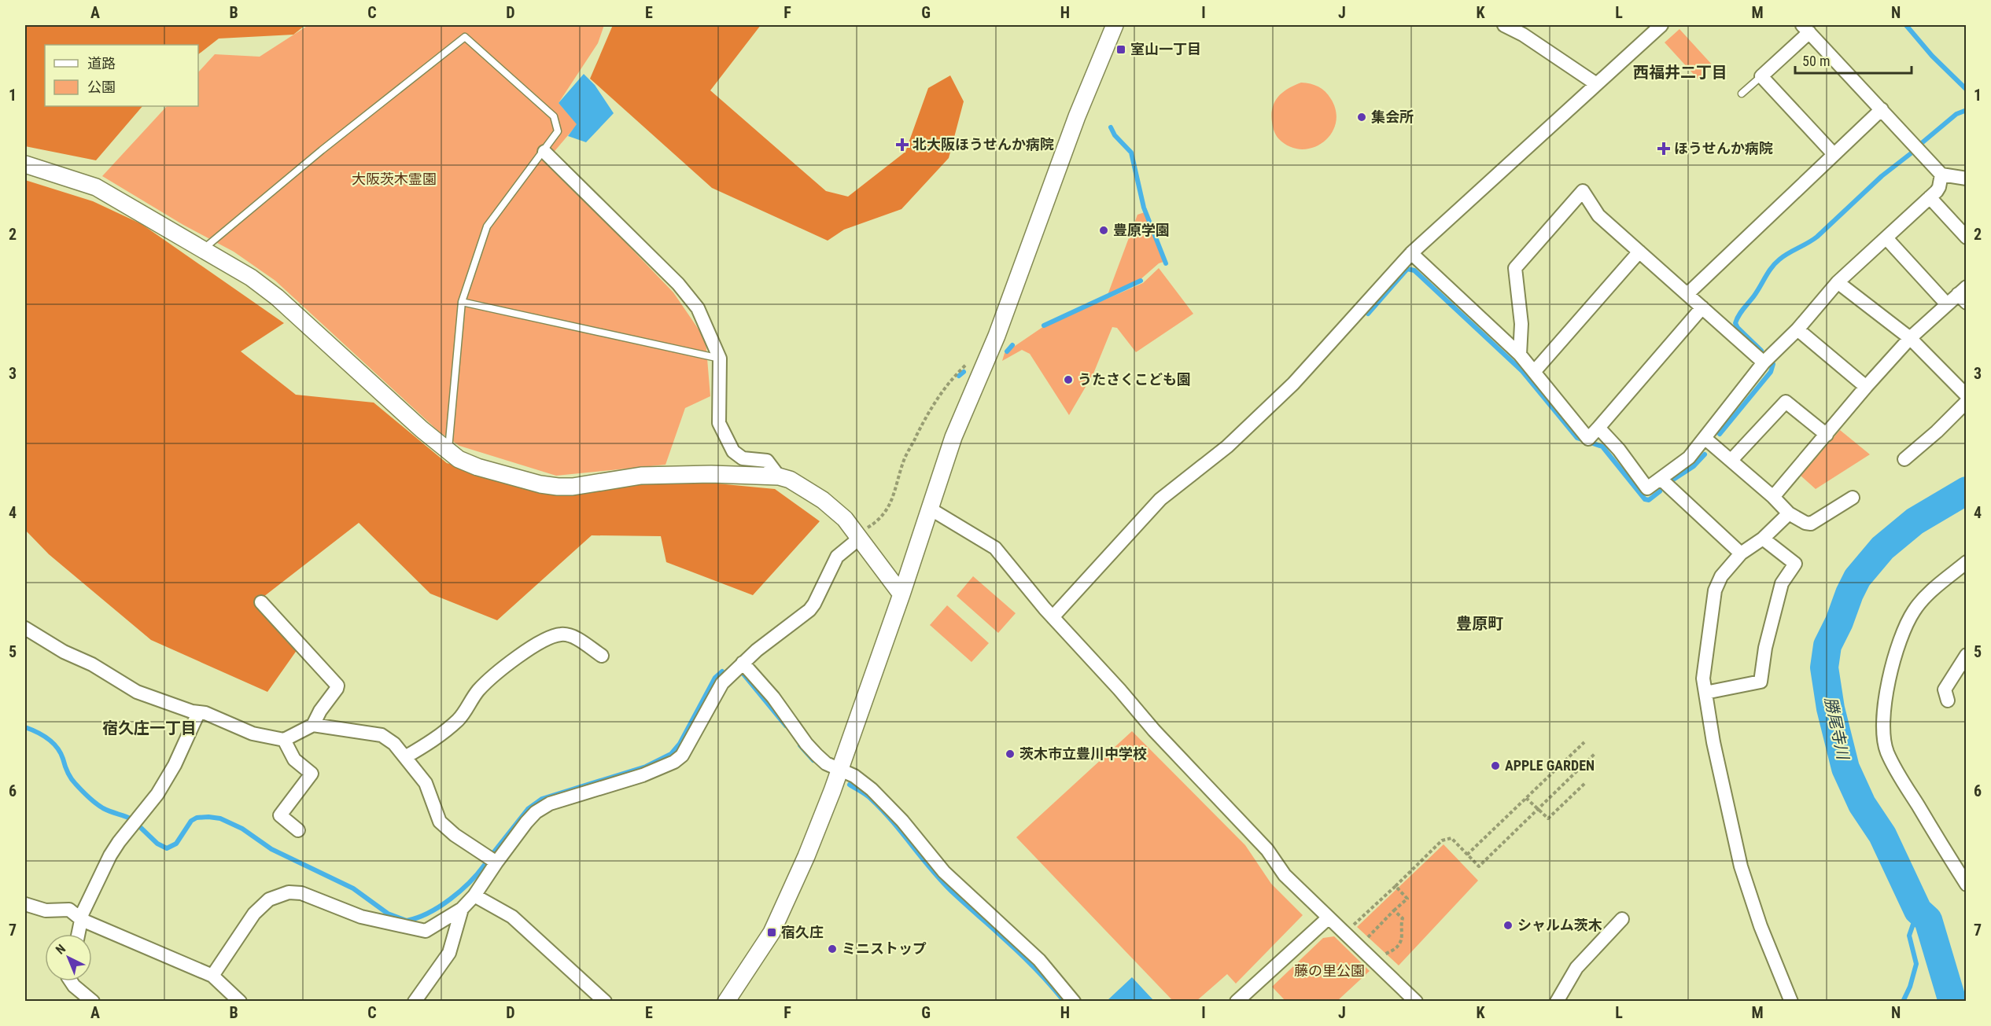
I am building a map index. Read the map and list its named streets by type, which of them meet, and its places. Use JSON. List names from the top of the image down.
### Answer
{
  "districts": ["西福井二丁目", "豊原町", "宿久庄一丁目"],
  "water": ["勝尾寺川"],
  "parks": ["大阪茨木霊園", "藤の里公園"],
  "places": {
    "transit": ["室山一丁目", "宿久庄"],
    "other": [
      "集会所",
      "豊原学園",
      "うたさくこども園",
      "茨木市立豊川中学校",
      "APPLE GARDEN",
      "シャルム茨木",
      "ミニストップ"
    ],
    "health": ["北大阪ほうせんか病院", "ほうせんか病院"]
  },
  "legend": ["道路", "公園"],
  "scale_bar": "50 m",
  "north": "top left",
  "grid": {
    "columns": [
      "A",
      "B",
      "C",
      "D",
      "E",
      "F",
      "G",
      "H",
      "I",
      "J",
      "K",
      "L",
      "M",
      "N"
    ],
    "rows": [
      "1",
      "2",
      "3",
      "4",
      "5",
      "6",
      "7"
    ]
  }
}
